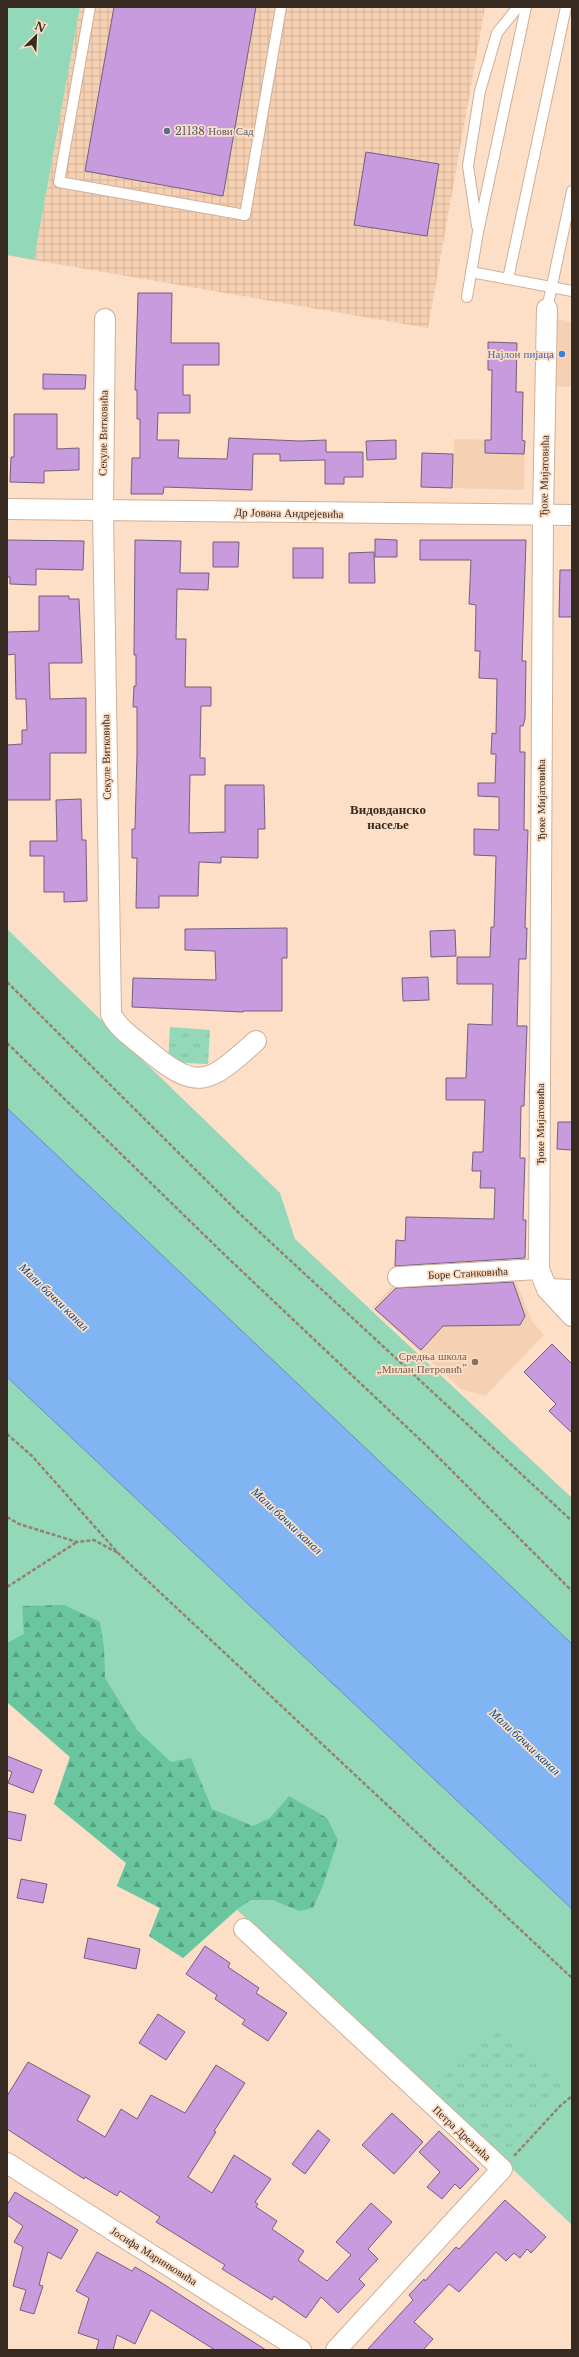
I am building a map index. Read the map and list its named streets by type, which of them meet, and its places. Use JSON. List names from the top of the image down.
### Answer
{
  "streets": {
    "street": [
      "Секуле Витковића",
      "Ђоке Мијатовића",
      "Др Јована Андрејевића",
      "Боре Станковића",
      "Петра Дрезгића",
      "Јосифа Маринковића"
    ]
  },
  "crossings": [
    ["Секуле Витковића", "Др Јована Андрејевића"],
    ["Ђоке Мијатовића", "Др Јована Андрејевића"],
    ["Ђоке Мијатовића", "Боре Станковића"]
  ],
  "districts": ["Видовданско насеље"],
  "water": ["Мали бачки канал"],
  "places": ["21138 Нови Сад", "Најлон пијаца", "Средња школа „Милан Петровић”"],
  "north": "top right"
}
